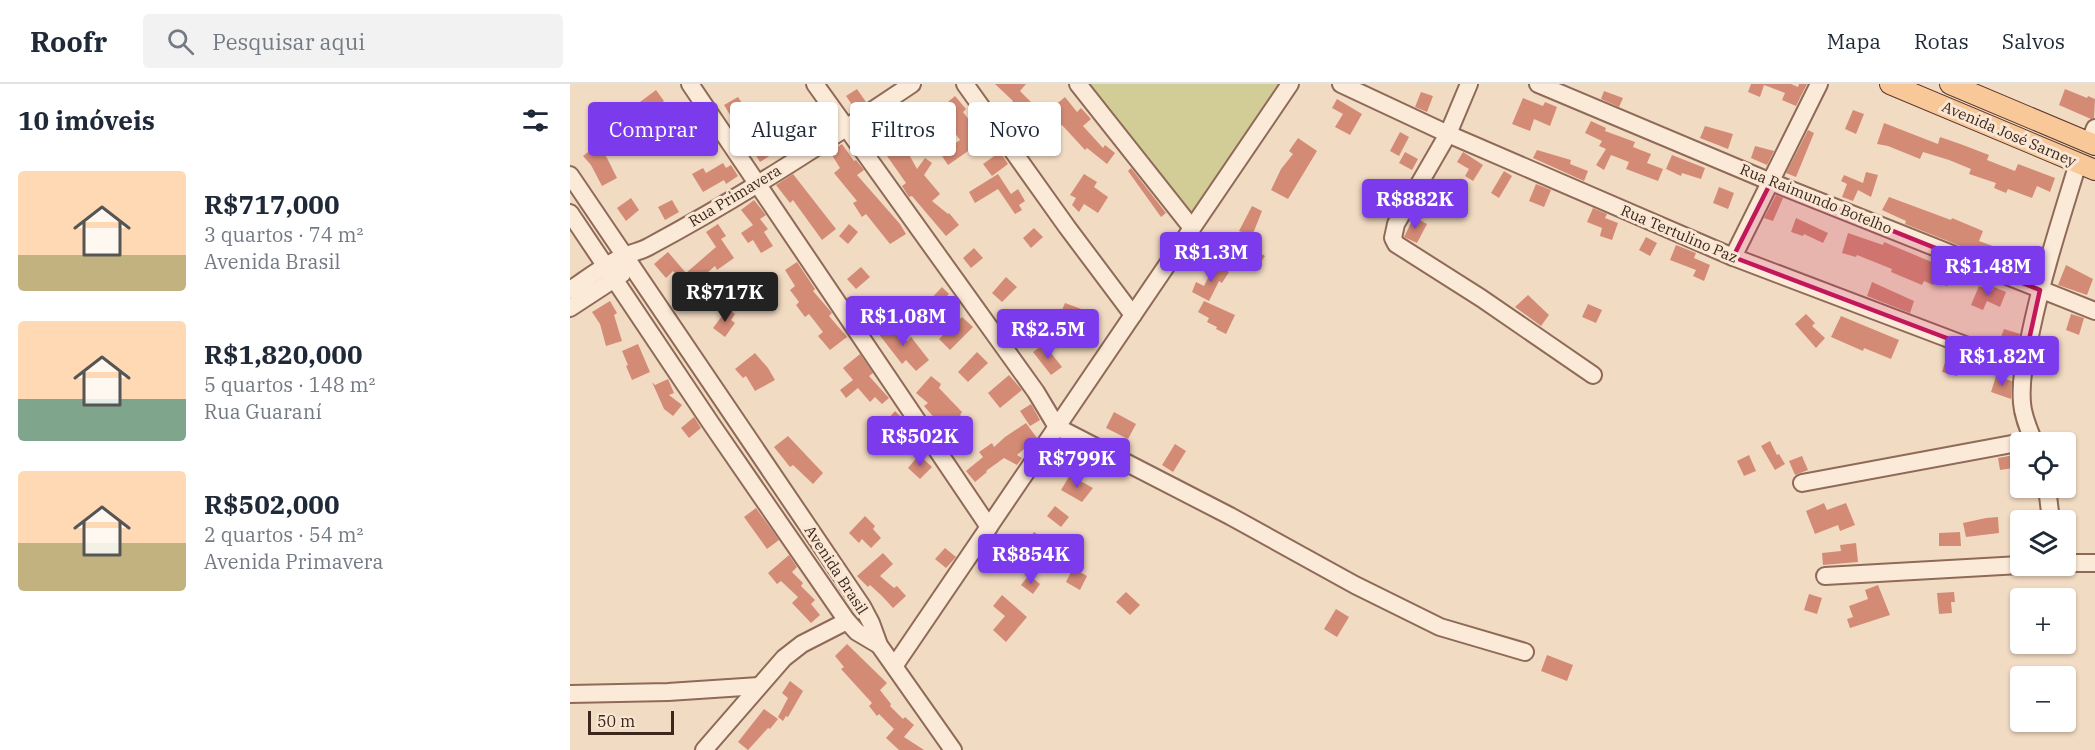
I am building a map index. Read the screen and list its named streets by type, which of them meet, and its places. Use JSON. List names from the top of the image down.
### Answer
{
  "streets": {
    "main road": ["Avenida José Sarney"],
    "street": [
      "Rua Primavera",
      "Rua Raimundo Botelho",
      "Rua Tertulino Paz",
      "Avenida Brasil"
    ]
  },
  "crossings": [
    ["Rua Primavera", "Avenida Brasil"]
  ],
  "scale_bar": "50 m",
  "page": {
    "header": "Roofr",
    "search": "Pesquisar aqui",
    "nav": ["Mapa", "Rotas", "Salvos"],
    "heading": "10 imóveis",
    "chip": [
      "Comprar",
      "Alugar",
      "Filtros",
      "Novo"
    ],
    "list": [
      {
        "name": "R$717,000",
        "note": "3 quartos · 74 m² · Avenida Brasil"
      },
      {
        "name": "R$1,820,000",
        "note": "5 quartos · 148 m² · Rua Guaraní"
      },
      {
        "name": "R$502,000",
        "note": "2 quartos · 54 m² · Avenida Primavera"
      }
    ],
    "price": [
      "R$882K",
      "R$1.3M",
      "R$1.48M",
      "R$717K",
      "R$1.08M",
      "R$2.5M",
      "R$1.82M",
      "R$502K",
      "R$799K",
      "R$854K"
    ],
    "map_buttons": ["+", "−"],
    "scale": "50 m"
  }
}
